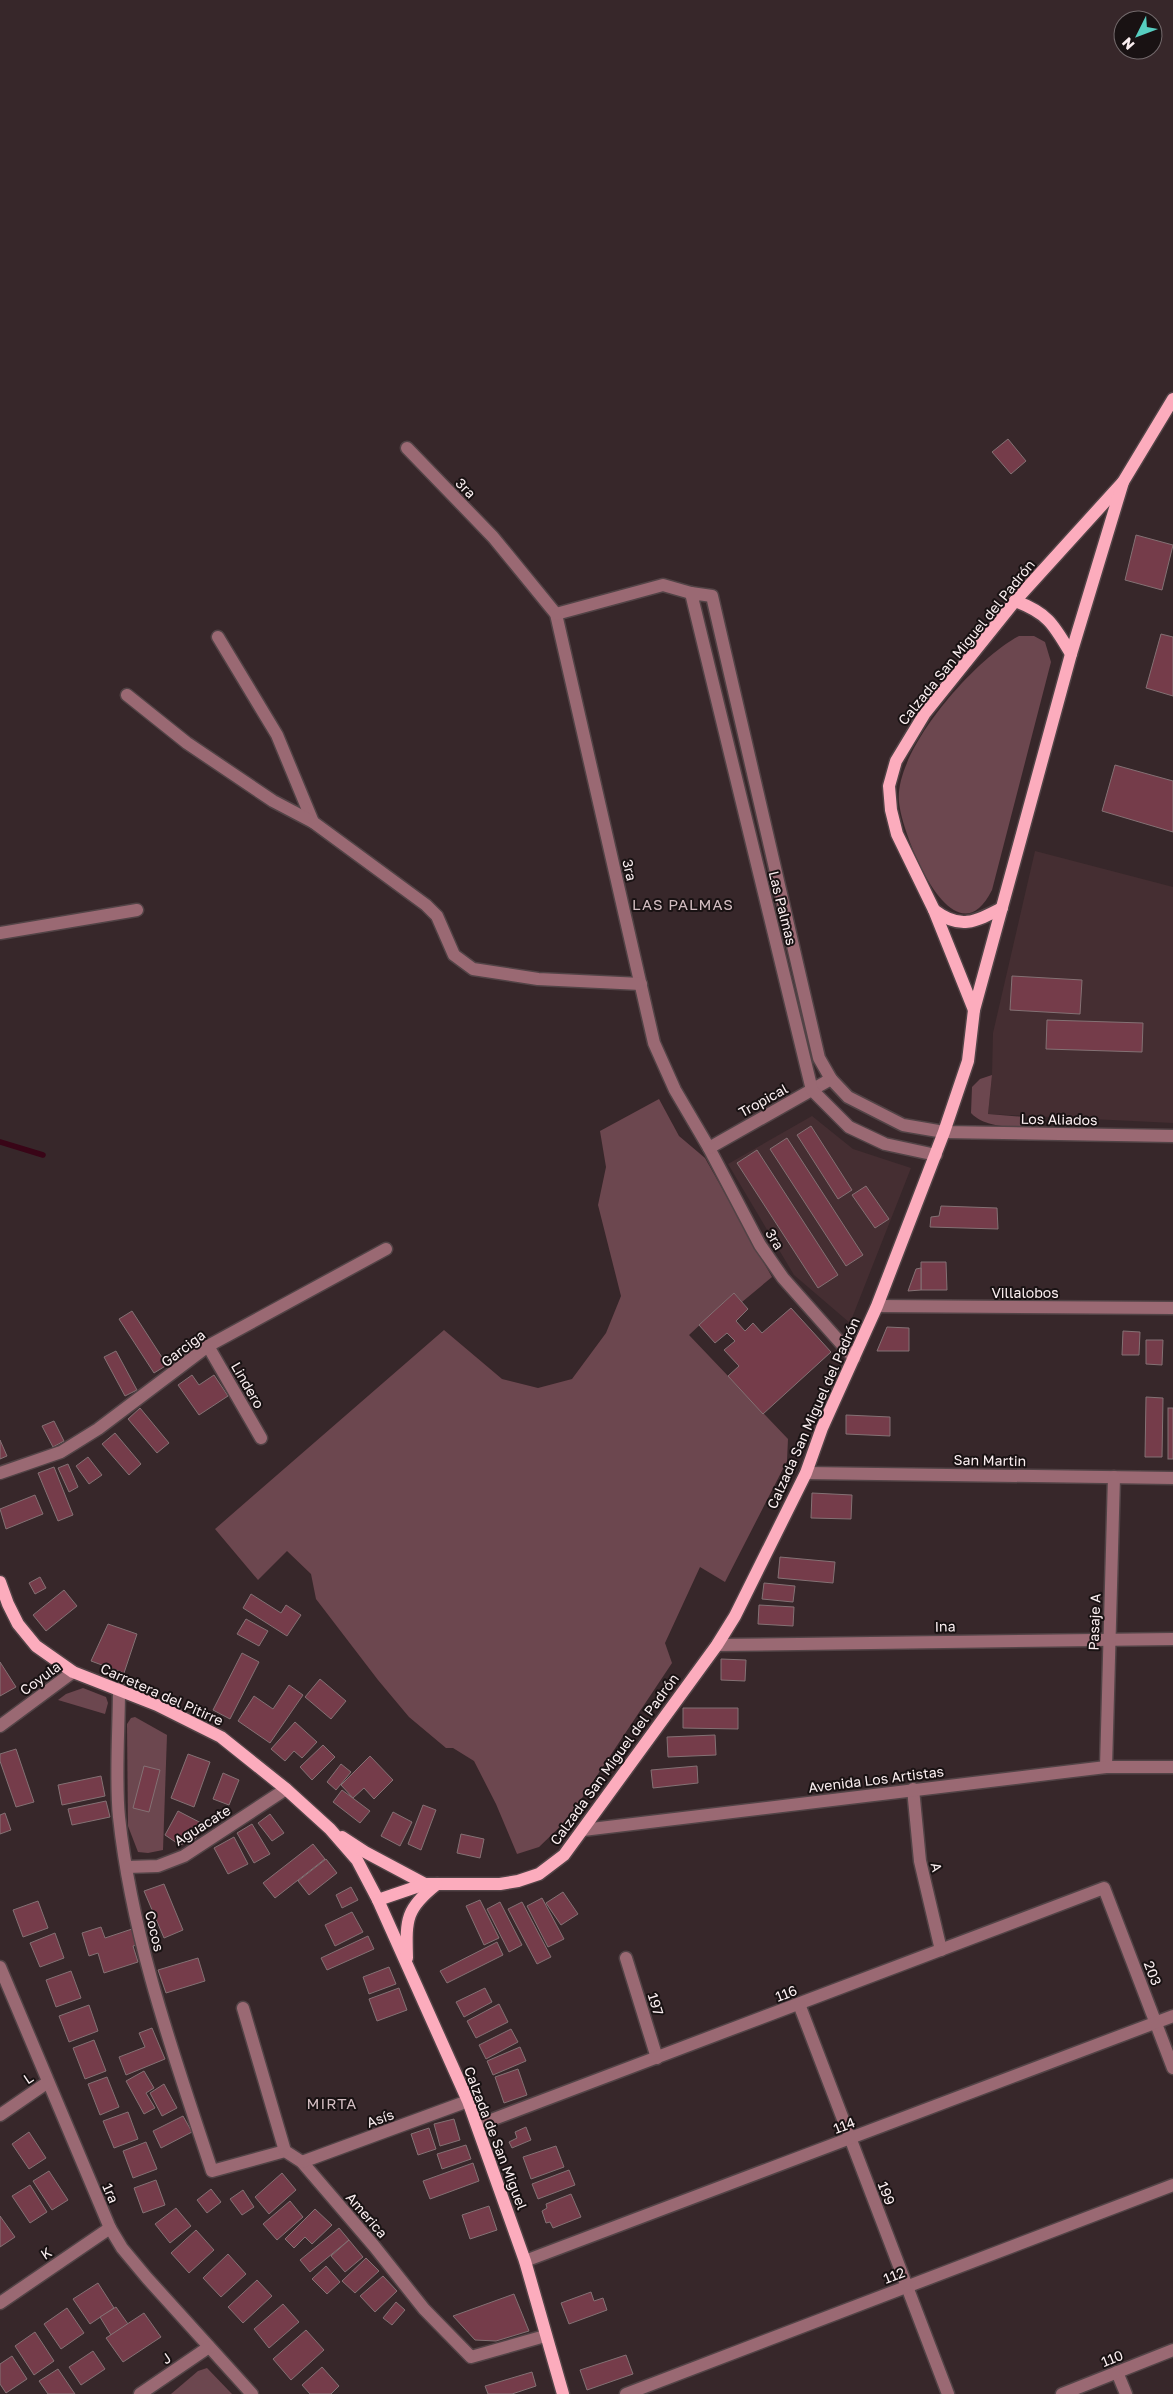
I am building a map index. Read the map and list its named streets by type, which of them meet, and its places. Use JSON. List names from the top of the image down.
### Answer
{
  "streets": {
    "main road": ["Calzada San Miguel del Padrón", "Carretera del Pitirre", "Calzada de San Miguel"],
    "street": [
      "3ra",
      "Las Palmas",
      "Tropical",
      "Los Aliados",
      "Villalobos",
      "Garciga",
      "Lindero",
      "San Martin",
      "Pasaje A",
      "Ina",
      "Coyula",
      "Avenida Los Artistas",
      "Aguacate",
      "A",
      "Cocos",
      "203",
      "116",
      "197",
      "L",
      "Asís",
      "114",
      "1ra",
      "199",
      "America",
      "K",
      "112",
      "J",
      "110"
    ]
  },
  "crossings": [
    ["3ra", "Calzada San Miguel del Padrón"],
    ["3ra", "Las Palmas"],
    ["3ra", "Tropical"],
    ["Calzada San Miguel del Padrón", "Las Palmas"],
    ["Calzada San Miguel del Padrón", "Los Aliados"],
    ["Calzada San Miguel del Padrón", "Villalobos"],
    ["Calzada San Miguel del Padrón", "San Martin"],
    ["Calzada San Miguel del Padrón", "Ina"],
    ["Calzada San Miguel del Padrón", "Carretera del Pitirre"],
    ["Calzada San Miguel del Padrón", "Avenida Los Artistas"],
    ["Calzada San Miguel del Padrón", "Calzada de San Miguel"],
    ["Las Palmas", "Tropical"],
    ["Las Palmas", "Los Aliados"],
    ["Garciga", "Lindero"],
    ["San Martin", "Pasaje A"],
    ["Pasaje A", "Ina"],
    ["Pasaje A", "Avenida Los Artistas"],
    ["Coyula", "Carretera del Pitirre"],
    ["Carretera del Pitirre", "Aguacate"],
    ["Carretera del Pitirre", "Cocos"],
    ["Carretera del Pitirre", "Calzada de San Miguel"],
    ["Avenida Los Artistas", "A"],
    ["Aguacate", "Cocos"],
    ["A", "116"],
    ["Cocos", "America"],
    ["203", "116"],
    ["203", "114"],
    ["116", "197"],
    ["116", "Calzada de San Miguel"],
    ["116", "199"],
    ["L", "1ra"],
    ["Asís", "Calzada de San Miguel"],
    ["Asís", "America"],
    ["114", "Calzada de San Miguel"],
    ["114", "199"],
    ["Calzada de San Miguel", "America"],
    ["1ra", "K"],
    ["1ra", "J"],
    ["199", "112"]
  ],
  "districts": ["LAS PALMAS", "MIRTA"],
  "north": "bottom left"
}
